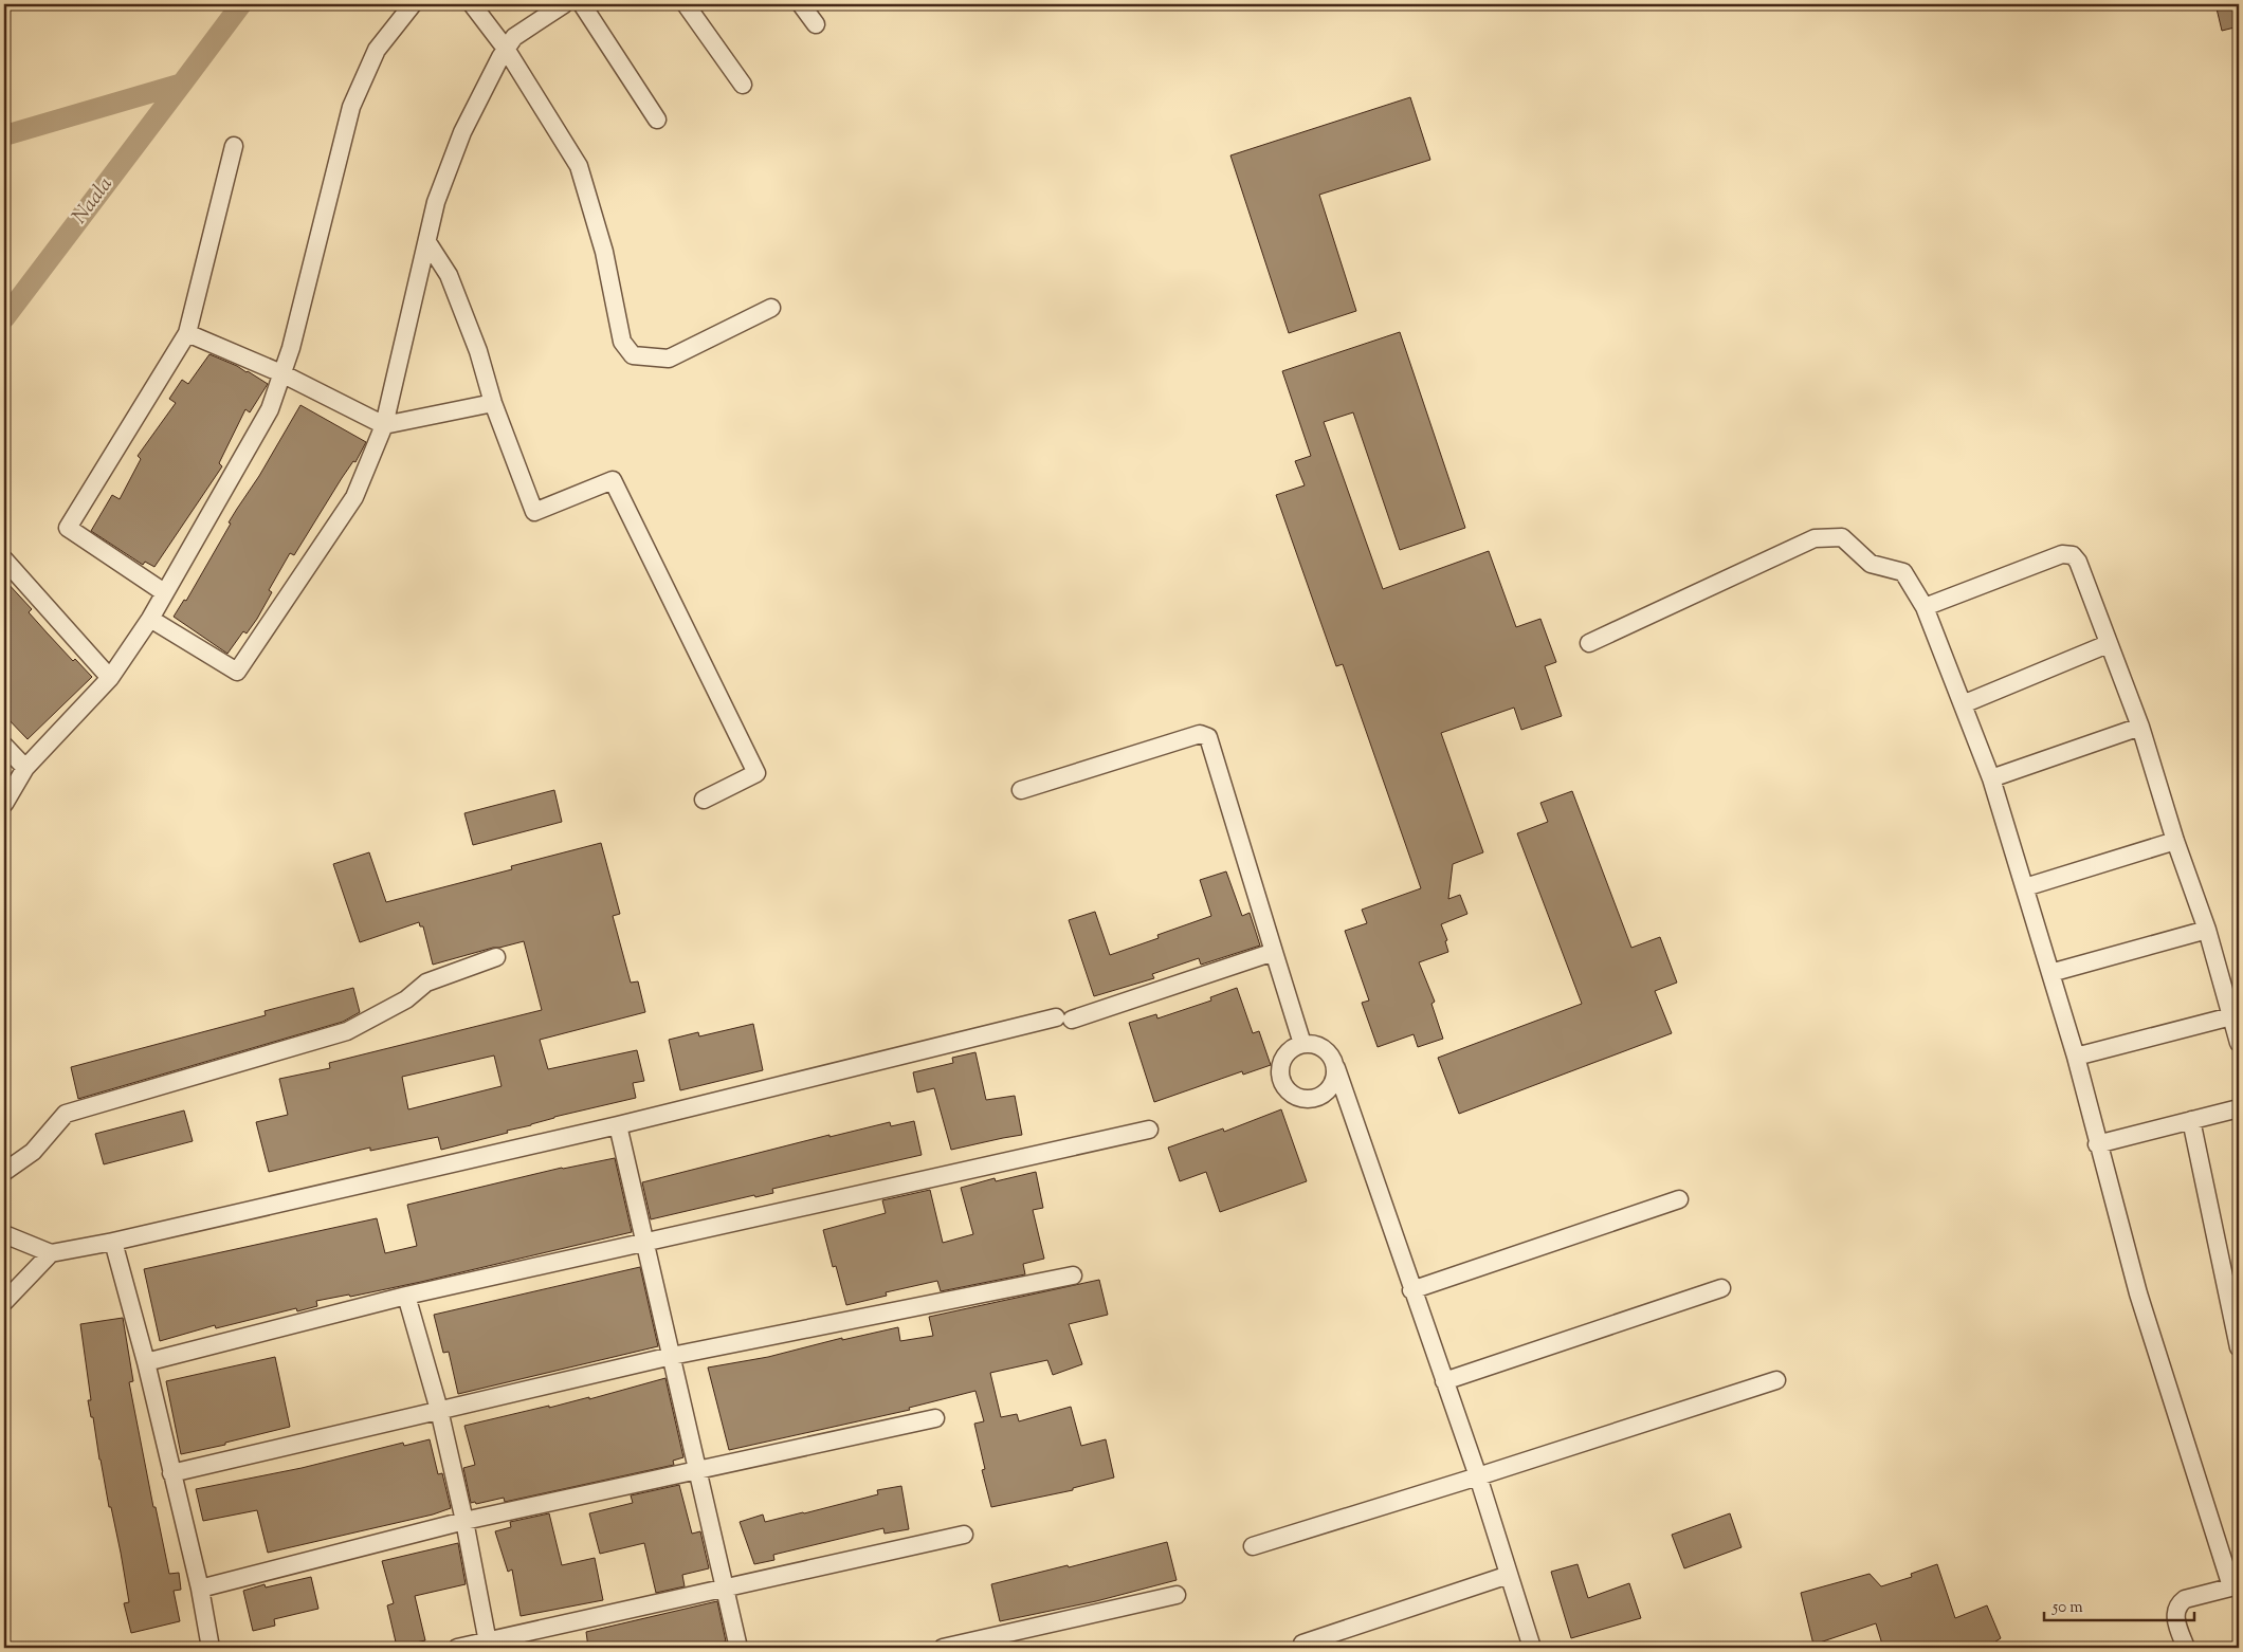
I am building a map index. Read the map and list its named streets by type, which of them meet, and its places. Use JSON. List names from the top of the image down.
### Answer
{
  "water": ["Naala"],
  "scale_bar": "50 m"
}
